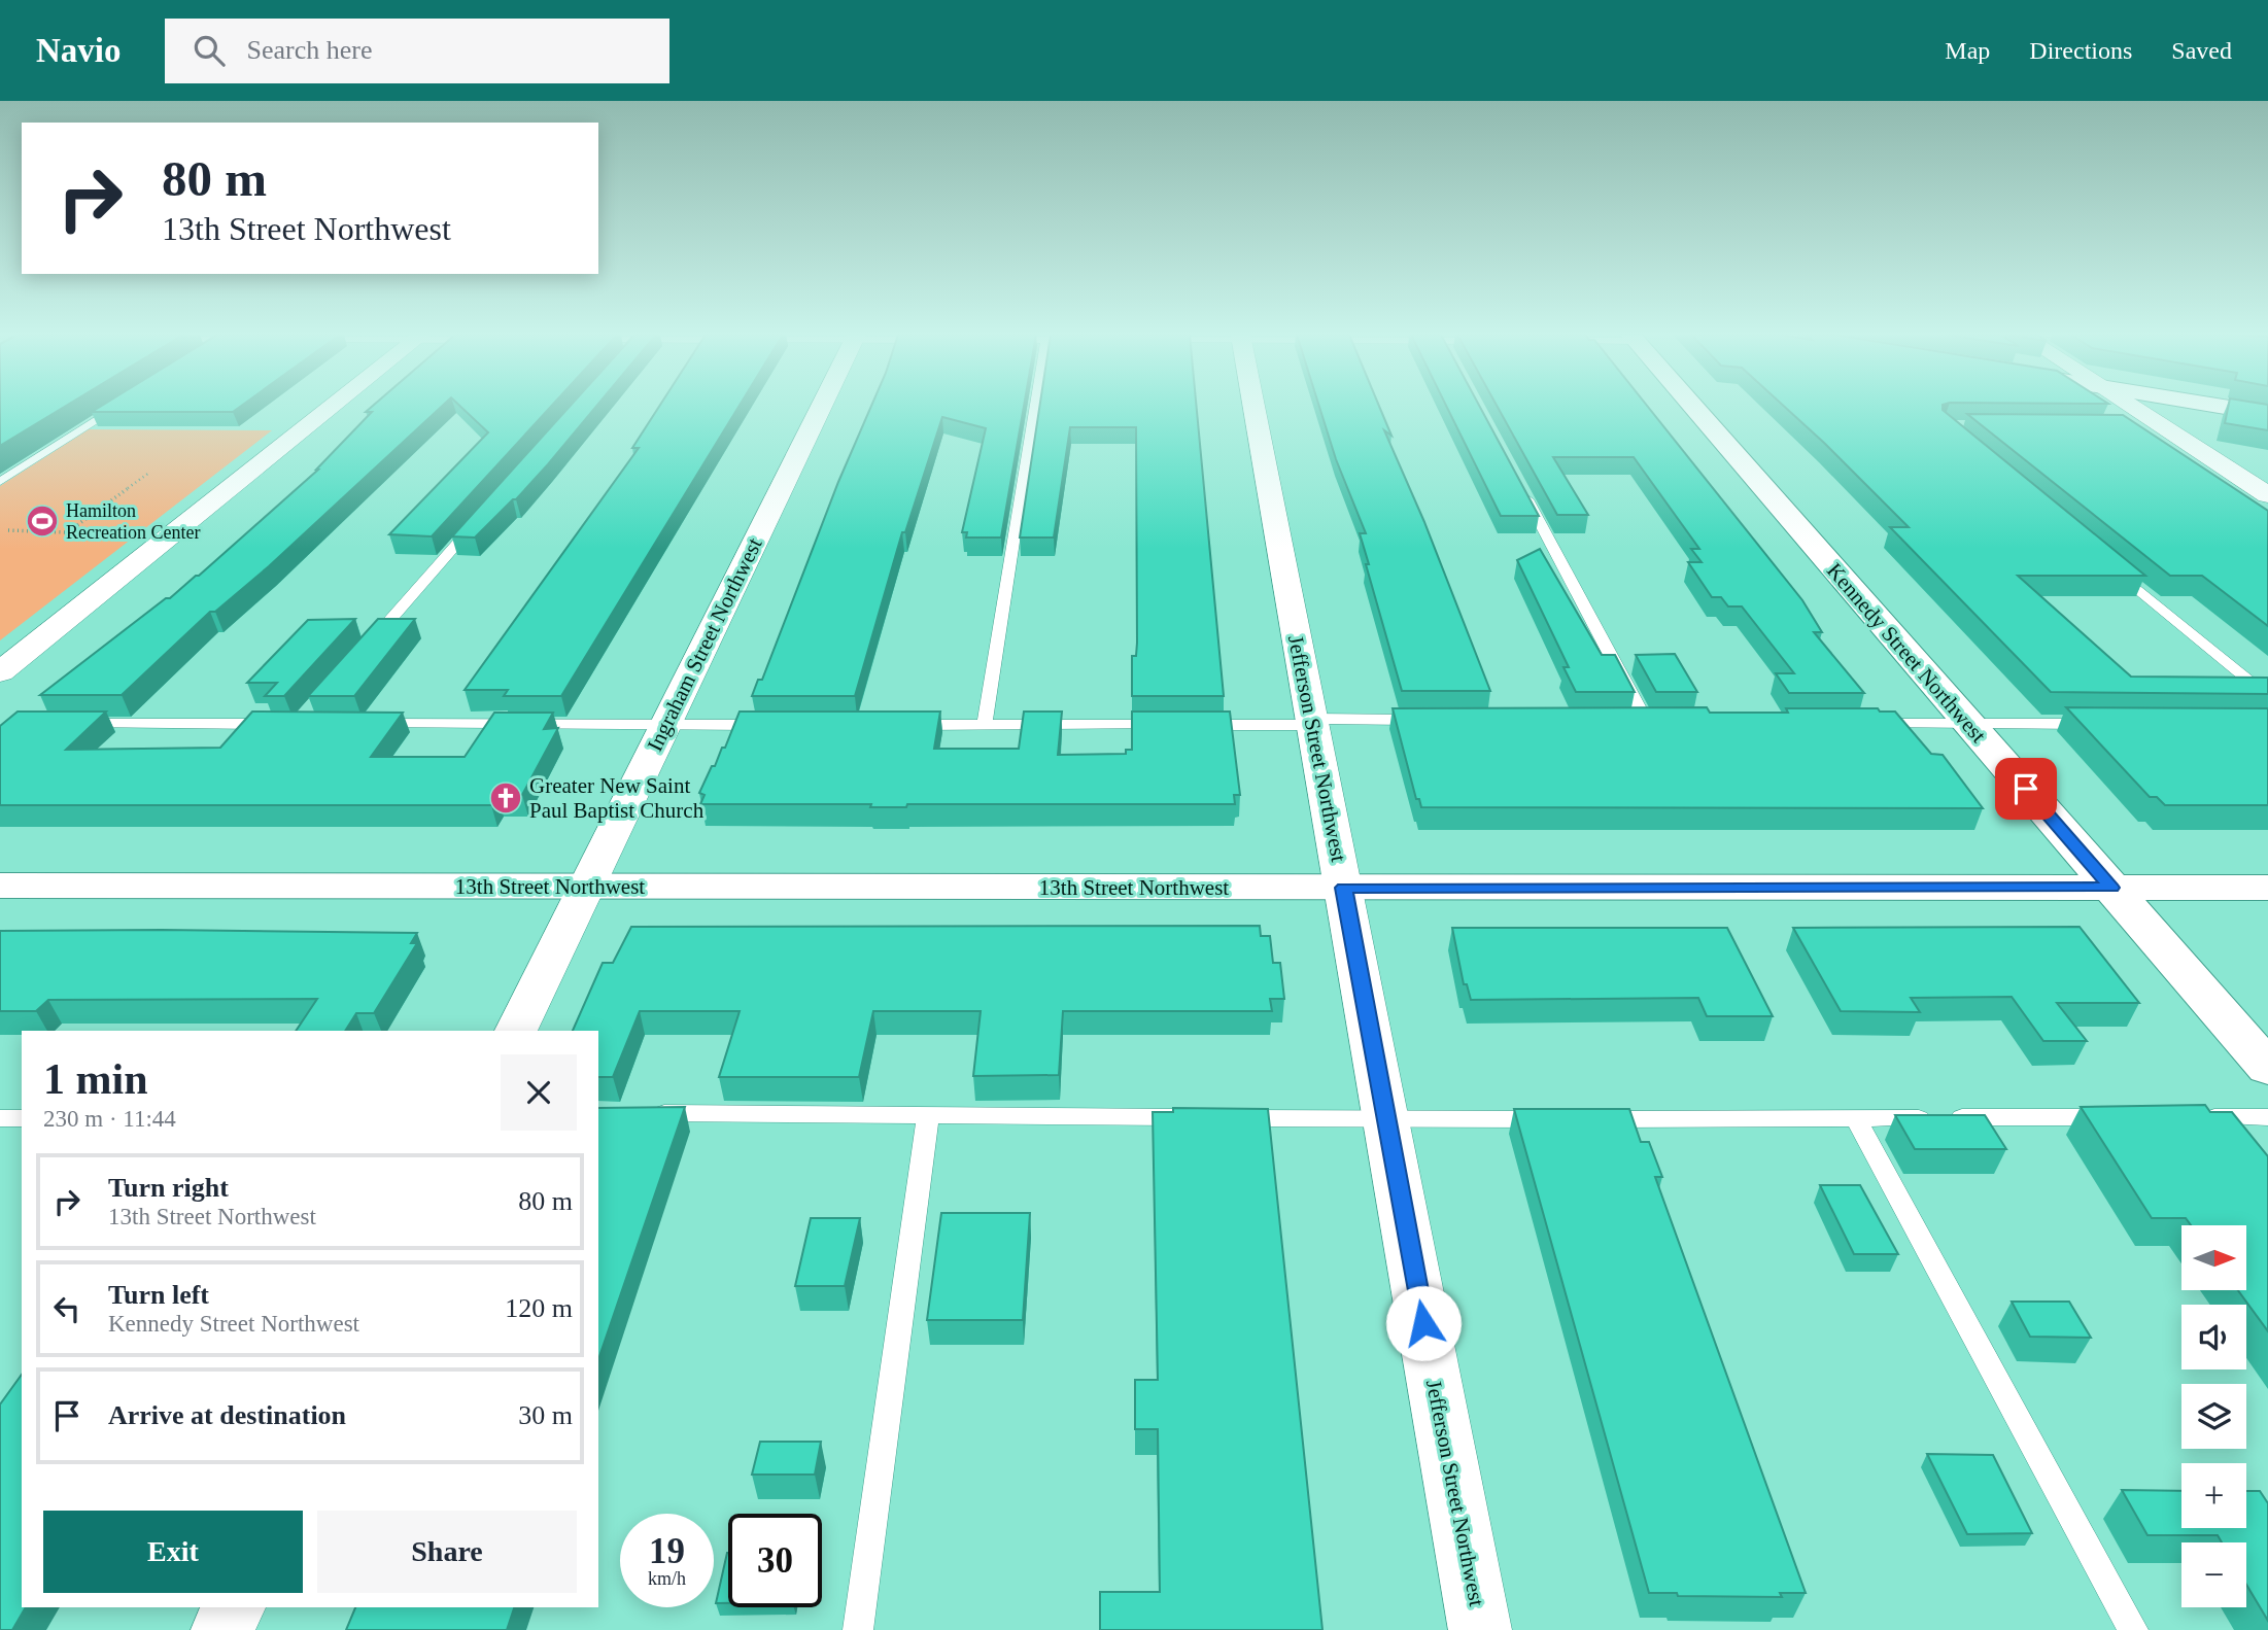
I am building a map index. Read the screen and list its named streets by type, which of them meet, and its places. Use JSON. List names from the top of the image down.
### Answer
{
  "streets": {
    "street": [
      "Ingraham Street Northwest",
      "Kennedy Street Northwest",
      "Jefferson Street Northwest",
      "13th Street Northwest"
    ]
  },
  "crossings": [
    ["Ingraham Street Northwest", "13th Street Northwest"],
    ["Kennedy Street Northwest", "13th Street Northwest"],
    ["Jefferson Street Northwest", "13th Street Northwest"]
  ],
  "places": {
    "sports": ["Hamilton Recreation Center"],
    "church": ["Greater New Saint Paul Baptist Church"]
  },
  "north": "right",
  "page": {
    "header": "Navio",
    "search": "Search here",
    "nav": ["Map", "Directions", "Saved"],
    "turn": ["80 m", "13th Street Northwest"],
    "heading": ["1 min", "230 m · 11:44"],
    "list": [
      {
        "name": "Turn right",
        "note": "13th Street Northwest",
        "value": "80 m"
      },
      {
        "name": "Turn left",
        "note": "Kennedy Street Northwest",
        "value": "120 m"
      },
      {
        "name": "Arrive at destination",
        "value": "30 m"
      }
    ],
    "map_buttons": ["+", "−"],
    "buttons": ["Exit", "Share"],
    "speed": "19 km/h",
    "limit": "30"
  }
}
